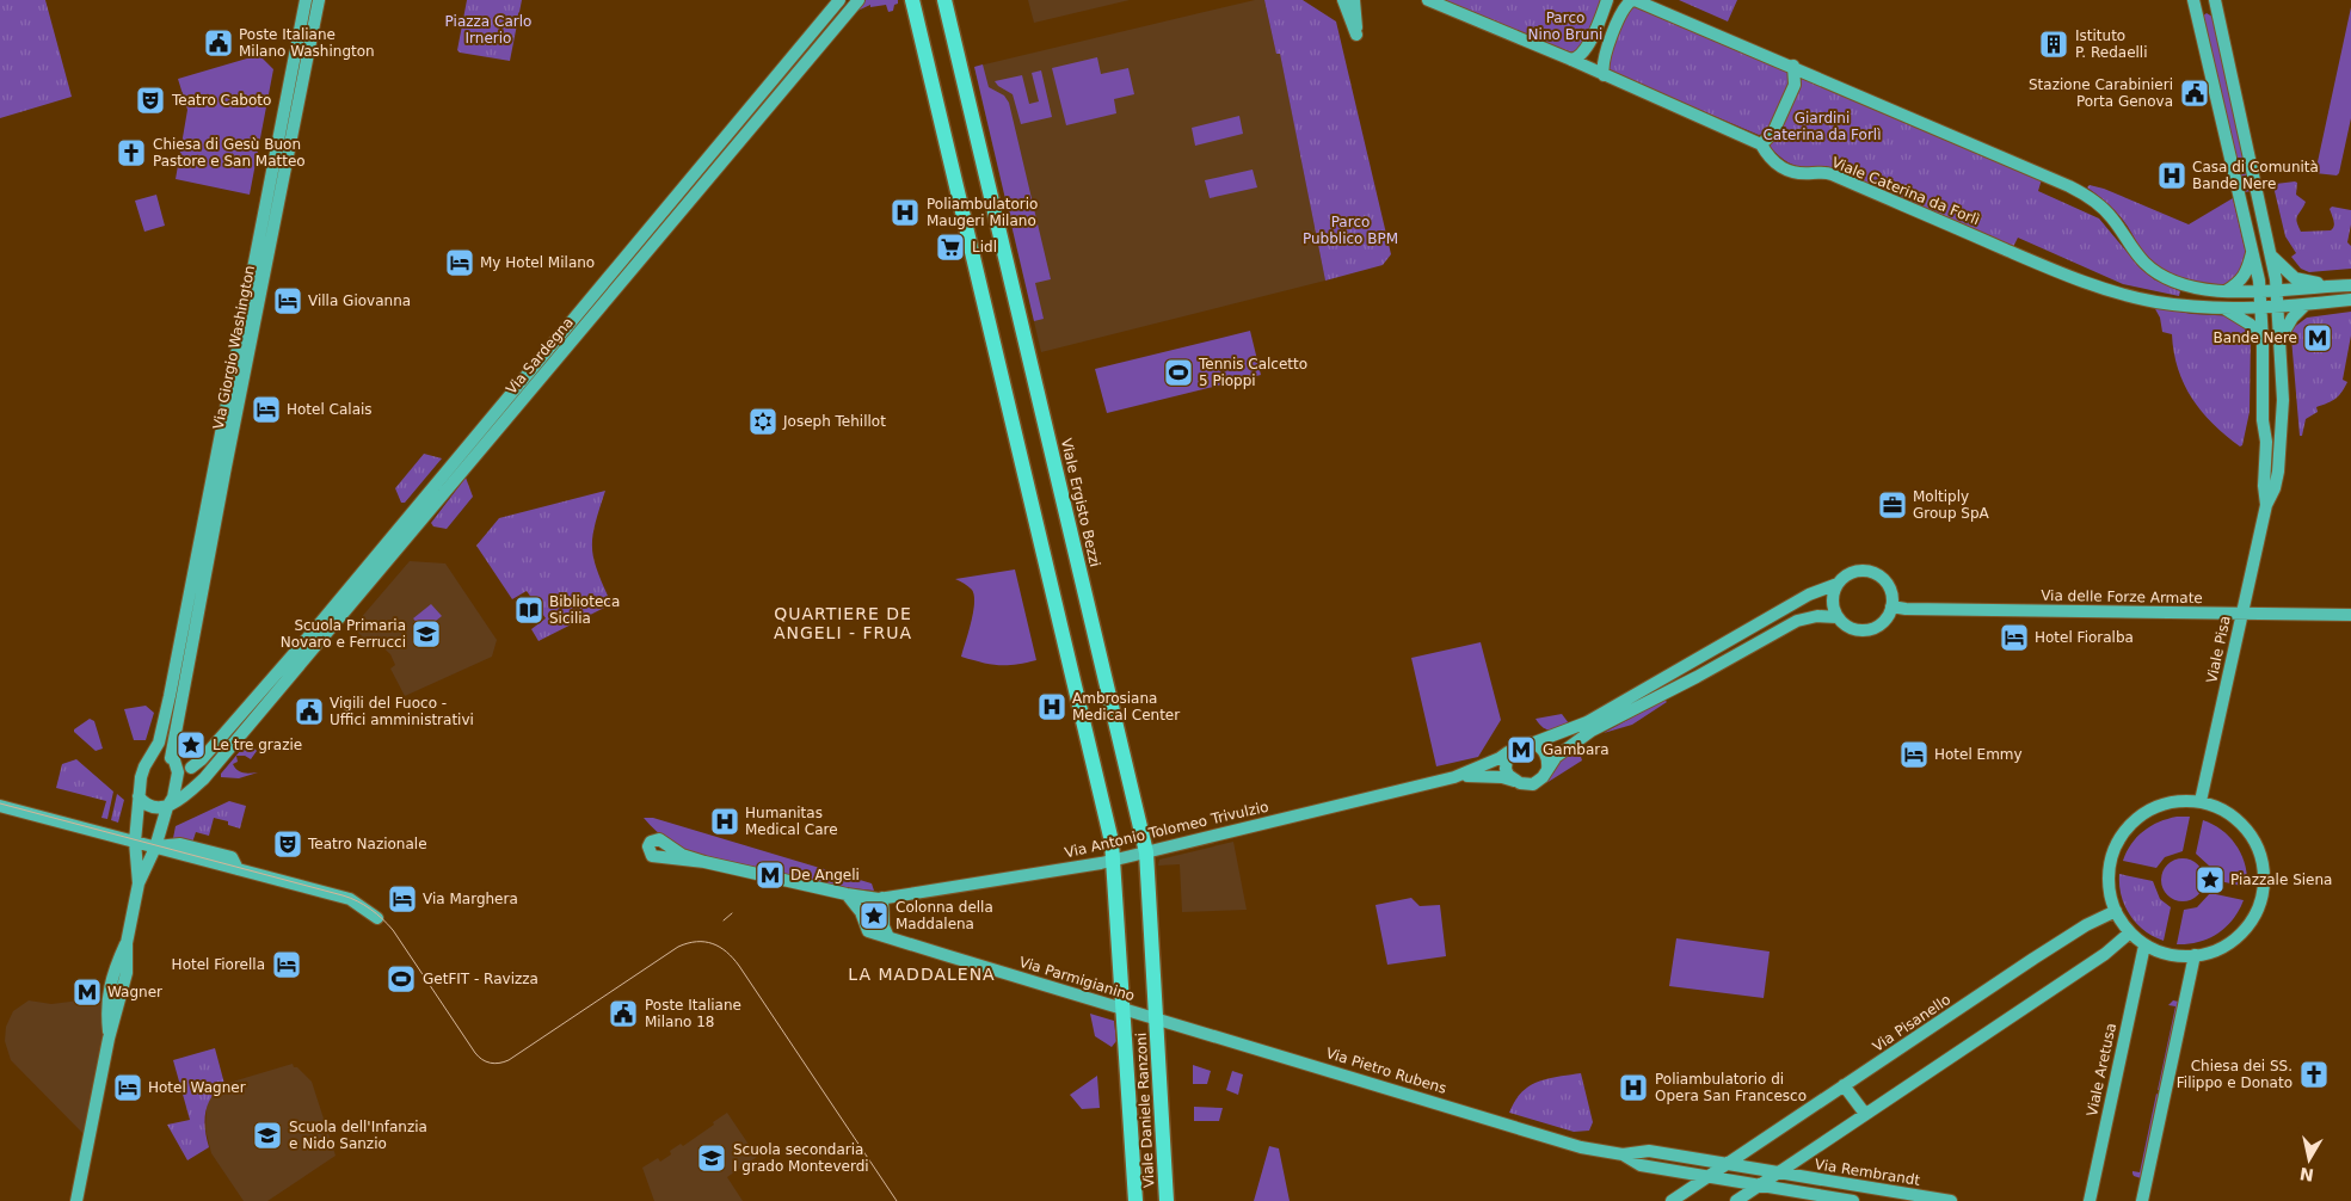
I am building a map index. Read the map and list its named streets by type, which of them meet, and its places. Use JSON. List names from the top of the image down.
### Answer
{
  "streets": {
    "main road": ["Viale Ergisto Bezzi", "Viale Daniele Ranzoni"],
    "street": [
      "Viale Caterina da Forlì",
      "Via Giorgio Washington",
      "Via Sardegna",
      "Via delle Forze Armate",
      "Viale Pisa",
      "Via Antonio Tolomeo Trivulzio",
      "Via Parmigianino",
      "Via Pisanello",
      "Viale Aretusa",
      "Via Pietro Rubens",
      "Via Rembrandt"
    ]
  },
  "crossings": [
    ["Viale Ergisto Bezzi", "Via Antonio Tolomeo Trivulzio"],
    ["Viale Ergisto Bezzi", "Via Pietro Rubens"],
    ["Viale Ergisto Bezzi", "Viale Daniele Ranzoni"],
    ["Via delle Forze Armate", "Viale Pisa"],
    ["Viale Pisa", "Via Pisanello"],
    ["Viale Pisa", "Viale Aretusa"],
    ["Via Antonio Tolomeo Trivulzio", "Via Parmigianino"],
    ["Via Antonio Tolomeo Trivulzio", "Viale Daniele Ranzoni"],
    ["Via Parmigianino", "Via Pietro Rubens"],
    ["Via Parmigianino", "Viale Daniele Ranzoni"],
    ["Via Pisanello", "Viale Aretusa"],
    ["Via Pisanello", "Via Rembrandt"],
    ["Via Pietro Rubens", "Viale Daniele Ranzoni"],
    ["Via Pietro Rubens", "Via Rembrandt"]
  ],
  "districts": ["QUARTIERE DE ANGELI - FRUA", "LA MADDALENA"],
  "parks": [
    "Parco Nino Bruni",
    "Piazza Carlo Irnerio",
    "Giardini Caterina da Forlì",
    "Parco Pubblico BPM"
  ],
  "places": {
    "public building": [
      "Poste Italiane Milano Washington",
      "Stazione Carabinieri Porta Genova",
      "Vigili del Fuoco - Uffici amministrativi",
      "Poste Italiane Milano 18"
    ],
    "building": ["Istituto P. Redaelli"],
    "theatre": ["Teatro Caboto", "Teatro Nazionale"],
    "church": ["Chiesa di Gesù Buon Pastore e San Matteo", "Chiesa dei SS. Filippo e Donato"],
    "hospital": [
      "Casa di Comunità Bande Nere",
      "Poliambulatorio Maugeri Milano",
      "Ambrosiana Medical Center",
      "Humanitas Medical Care",
      "Poliambulatorio di Opera San Francesco"
    ],
    "supermarket": ["Lidl"],
    "hotel": [
      "My Hotel Milano",
      "Villa Giovanna",
      "Hotel Calais",
      "Hotel Fioralba",
      "Hotel Emmy",
      "Via Marghera",
      "Hotel Fiorella",
      "Hotel Wagner"
    ],
    "metro station": [
      "Bande Nere",
      "Gambara",
      "De Angeli",
      "Wagner"
    ],
    "sports": ["Tennis Calcetto 5 Pioppi", "GetFIT - Ravizza"],
    "synagogue": ["Joseph Tehillot"],
    "office": ["Moltiply Group SpA"],
    "library": ["Biblioteca Sicilia"],
    "school or university": ["Scuola Primaria Novaro e Ferrucci", "Scuola dell'Infanzia e Nido Sanzio", "Scuola secondaria I grado Monteverdi"],
    "place": ["Le tre grazie", "Piazzale Siena", "Colonna della Maddalena"]
  },
  "north": "bottom"
}
